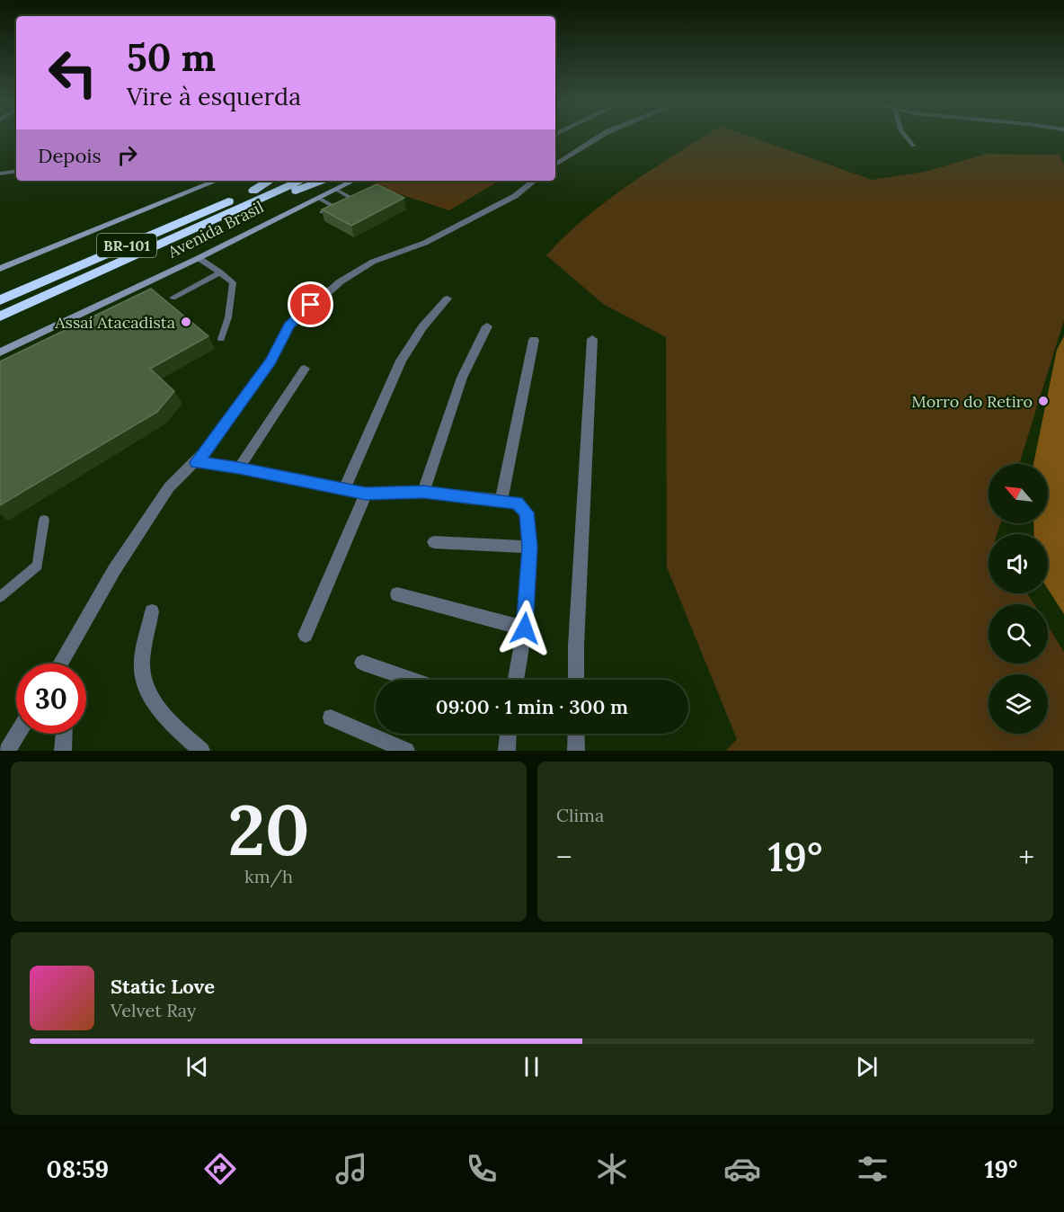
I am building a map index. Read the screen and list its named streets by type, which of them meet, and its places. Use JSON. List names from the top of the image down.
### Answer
{
  "streets": {
    "highway": ["Avenida Brasil", "BR-101"]
  },
  "places": ["Assaí Atacadista", "Morro do Retiro"],
  "north": "top left",
  "page": {
    "turn": ["50 m", "Vire à esquerda"],
    "then": "Depois",
    "limit": "30",
    "trip": "09:00 · 1 min · 300 m",
    "tile": [
      ["20", "km/h"],
      "Clima"
    ],
    "heat": ["−", "19°", "+"],
    "song": ["Static Love", "Velvet Ray"],
    "tabs": ["08:59", "19°"]
  }
}
